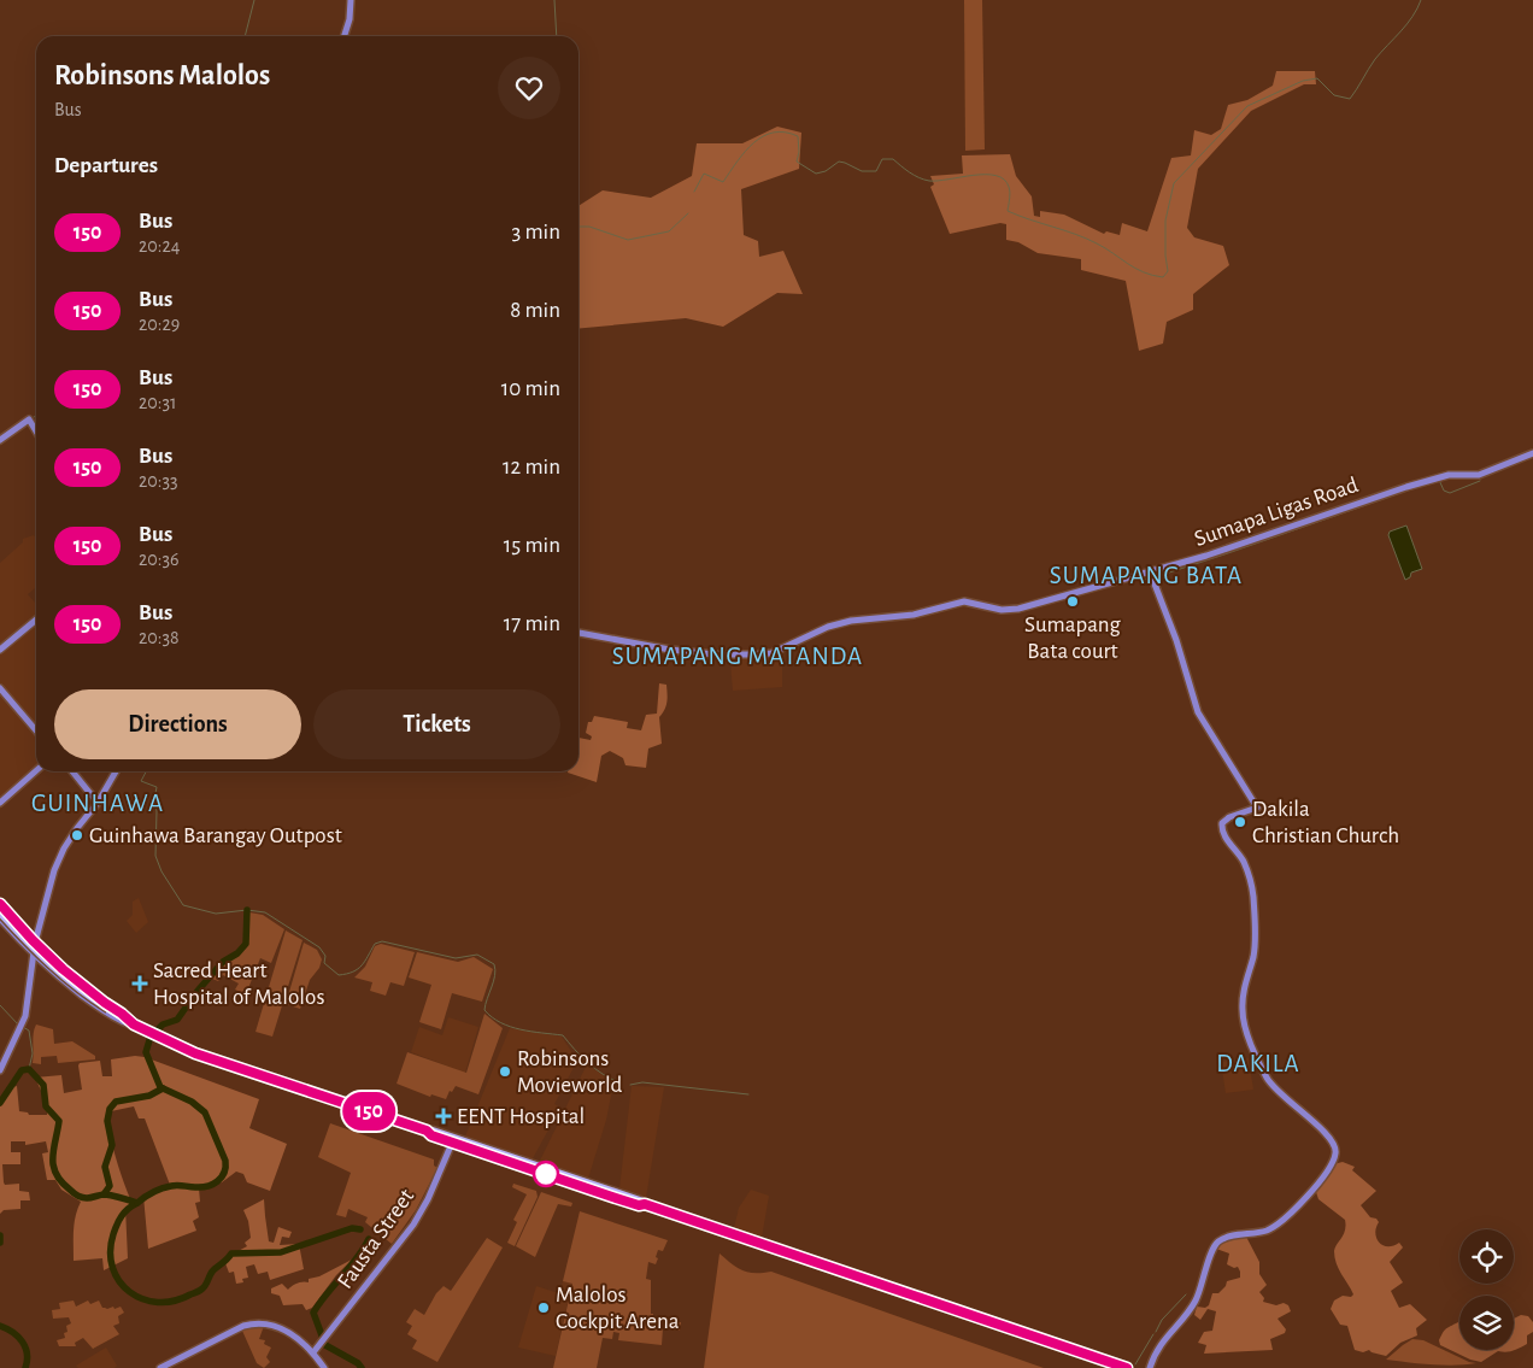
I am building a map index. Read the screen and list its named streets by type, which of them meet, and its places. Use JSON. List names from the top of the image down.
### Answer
{
  "streets": {
    "main road": ["Sumapa Ligas Road", "Fausta Street"]
  },
  "districts": [
    "SUMAPANG BATA",
    "SUMAPANG MATANDA",
    "GUINHAWA",
    "DAKILA"
  ],
  "places": {
    "other": [
      "Sumapang Bata court",
      "Dakila Christian Church",
      "Guinhawa Barangay Outpost",
      "Robinsons Movieworld",
      "Malolos Cockpit Arena"
    ],
    "health": ["Sacred Heart Hospital of Malolos", "EENT Hospital"]
  },
  "lines": ["bus line 150"],
  "page": {
    "on_map": "150",
    "heading": [
      ["Robinsons Malolos", "Bus"],
      "Departures"
    ],
    "list": [
      {
        "mark": "150",
        "name": "Bus",
        "note": "20:24",
        "value": "3 min"
      },
      {
        "mark": "150",
        "name": "Bus",
        "note": "20:29",
        "value": "8 min"
      },
      {
        "mark": "150",
        "name": "Bus",
        "note": "20:31",
        "value": "10 min"
      },
      {
        "mark": "150",
        "name": "Bus",
        "note": "20:33",
        "value": "12 min"
      },
      {
        "mark": "150",
        "name": "Bus",
        "note": "20:36",
        "value": "15 min"
      },
      {
        "mark": "150",
        "name": "Bus",
        "note": "20:38",
        "value": "17 min"
      }
    ],
    "buttons": ["Directions", "Tickets"]
  }
}
